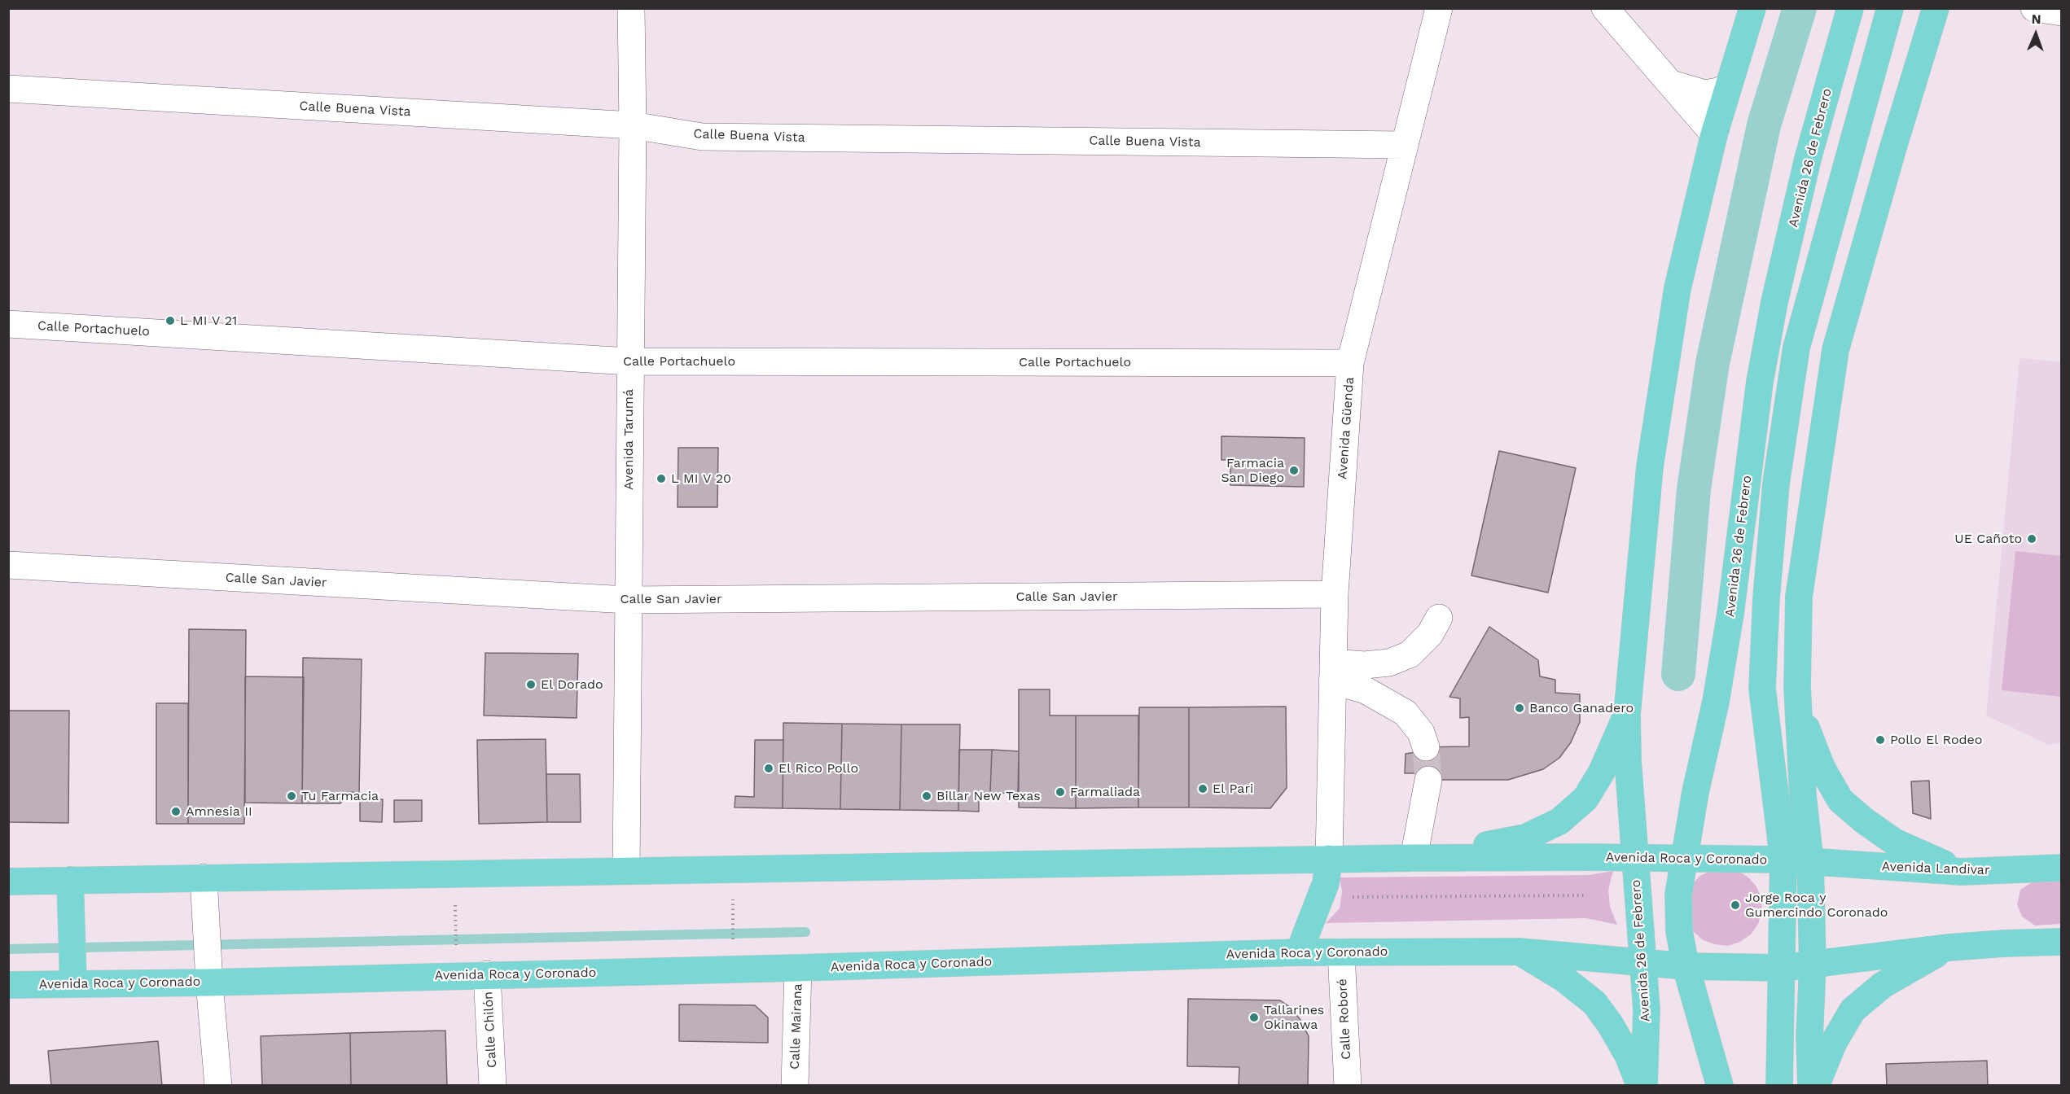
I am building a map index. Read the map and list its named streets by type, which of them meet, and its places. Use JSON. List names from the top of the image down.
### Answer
{
  "streets": {
    "main road": ["Avenida 26 de Febrero", "Avenida Roca y Coronado", "Avenida Landivar"],
    "street": [
      "Calle Buena Vista",
      "Calle Portachuelo",
      "Avenida Güenda",
      "Avenida Tarumá",
      "Calle San Javier",
      "Calle Roboré",
      "Calle Mairana",
      "Calle Chilón"
    ]
  },
  "crossings": [
    ["Calle Buena Vista", "Avenida Güenda"],
    ["Calle Buena Vista", "Avenida Tarumá"],
    ["Avenida 26 de Febrero", "Avenida Roca y Coronado"],
    ["Calle Portachuelo", "Avenida Güenda"],
    ["Calle Portachuelo", "Avenida Tarumá"],
    ["Avenida Güenda", "Calle San Javier"],
    ["Avenida Güenda", "Avenida Roca y Coronado"],
    ["Avenida Tarumá", "Calle San Javier"],
    ["Avenida Tarumá", "Avenida Roca y Coronado"],
    ["Avenida Roca y Coronado", "Avenida Landivar"],
    ["Avenida Roca y Coronado", "Calle Roboré"],
    ["Avenida Roca y Coronado", "Calle Mairana"],
    ["Avenida Roca y Coronado", "Calle Chilón"]
  ],
  "places": [
    "L MI V 21",
    "Farmacia San Diego",
    "L MI V 20",
    "UE Cañoto",
    "El Dorado",
    "Banco Ganadero",
    "Pollo El Rodeo",
    "El Rico Pollo",
    "El Pari",
    "Farmaliada",
    "Tu Farmacia",
    "Billar New Texas",
    "Amnesia II",
    "Jorge Roca y Gumercindo Coronado",
    "Tallarines Okinawa"
  ],
  "north": "top"
}
